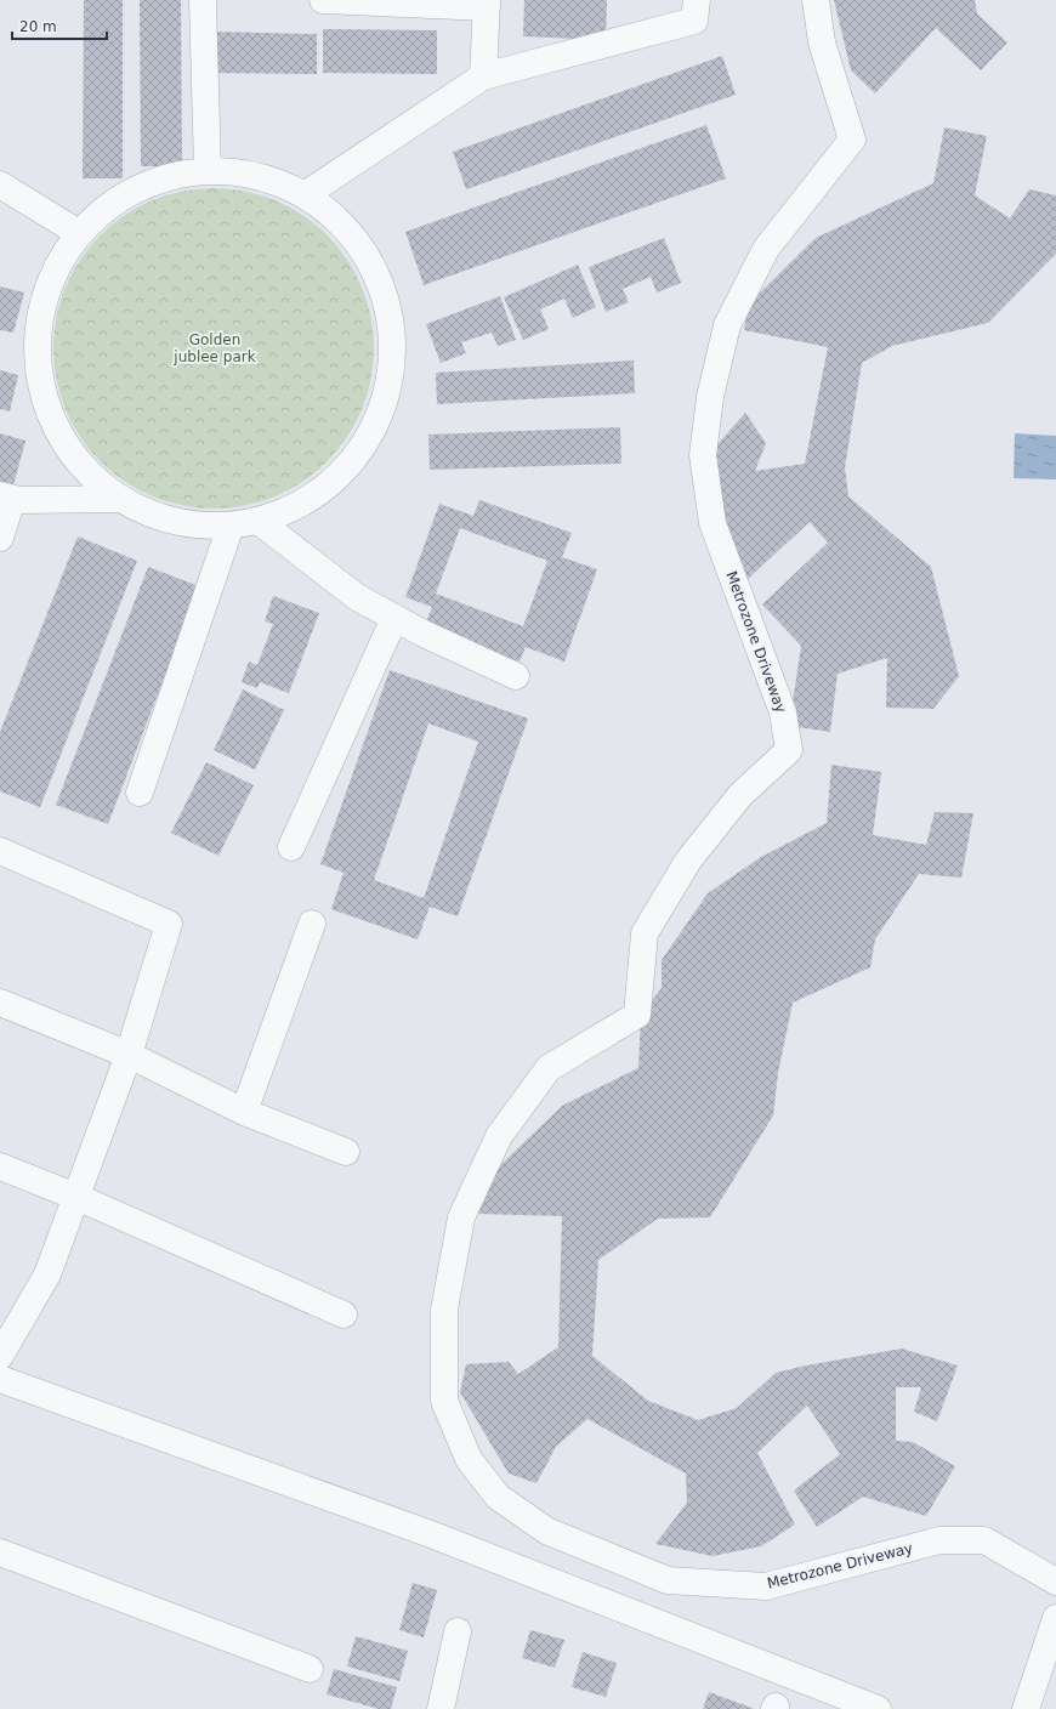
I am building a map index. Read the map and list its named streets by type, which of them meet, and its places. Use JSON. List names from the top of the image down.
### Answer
{
  "streets": {
    "street": ["Metrozone Driveway"]
  },
  "parks": ["Golden jublee park"],
  "scale_bar": "20 m"
}
